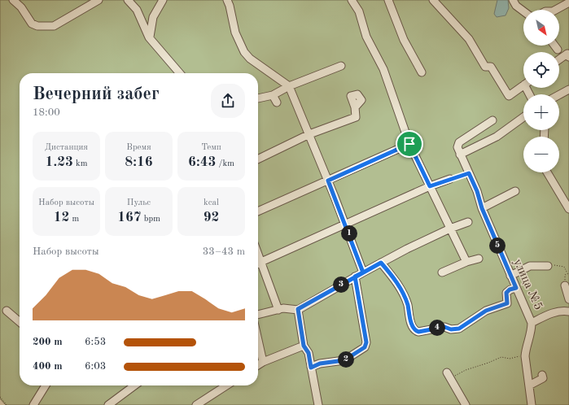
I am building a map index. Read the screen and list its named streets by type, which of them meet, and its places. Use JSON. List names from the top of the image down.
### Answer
{
  "streets": {
    "street": ["улица №5"]
  },
  "north": "bottom right",
  "page": {
    "map_buttons": ["+", "−"],
    "heading": ["Вечерний забег", "18:00"],
    "stats": [
      ["Дистанция", "1.23 km"],
      ["Время", "8:16"],
      ["Темп", "6:43 /km"],
      ["Набор высоты", "12 m"],
      ["Пульс", "167 bpm"],
      ["kcal", "92"]
    ],
    "pins": [
      "1",
      "5",
      "3",
      "4",
      "2"
    ],
    "chart": ["Набор высоты", "33–43 m"],
    "list": [
      {
        "name": "200 m",
        "note": "6:53"
      },
      {
        "name": "400 m",
        "note": "6:03"
      }
    ]
  }
}
